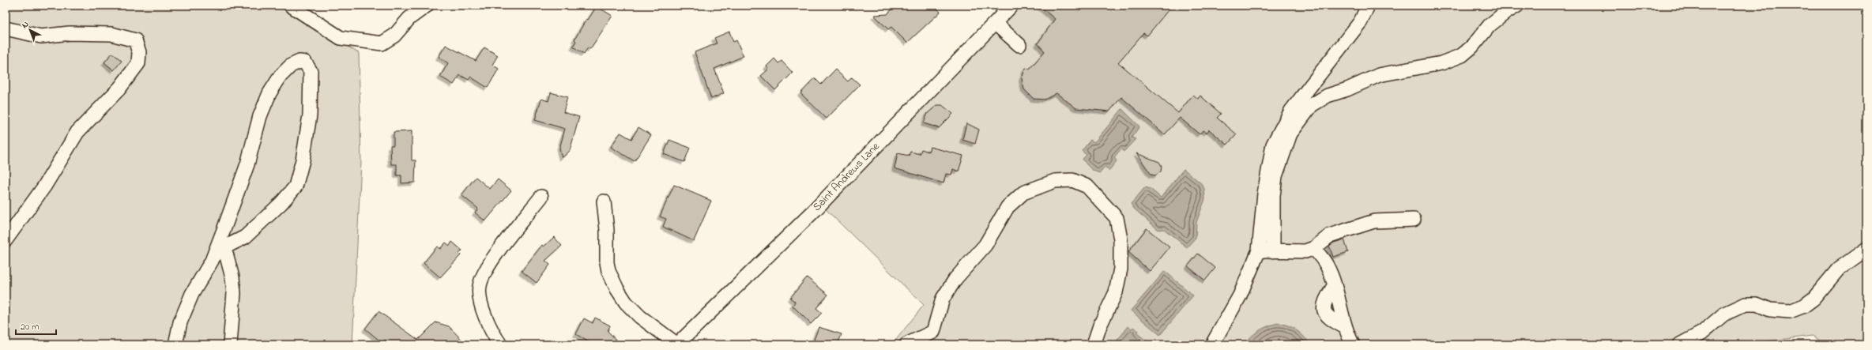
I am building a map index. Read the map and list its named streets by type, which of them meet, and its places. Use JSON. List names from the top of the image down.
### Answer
{
  "streets": {
    "street": ["Saint Andrews Lane"]
  },
  "scale_bar": "20 m",
  "north": "top left"
}
